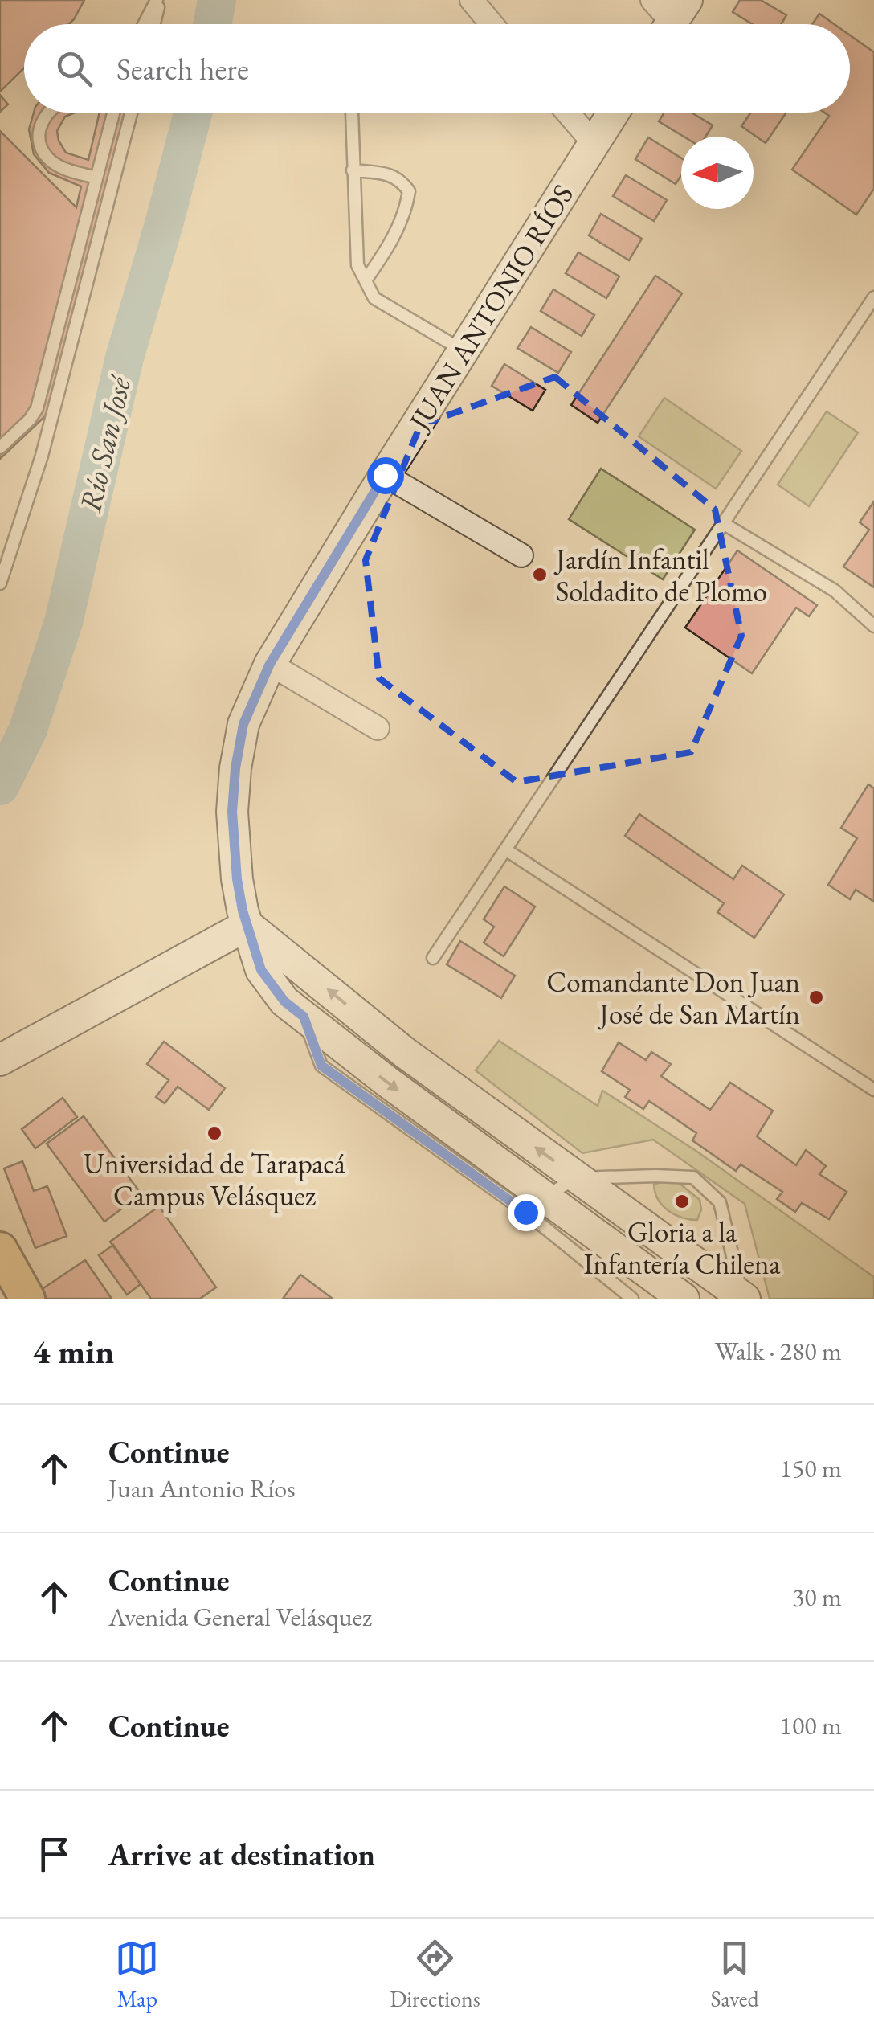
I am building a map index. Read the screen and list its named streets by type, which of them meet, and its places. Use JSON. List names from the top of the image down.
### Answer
{
  "streets": {
    "main road": ["JUAN ANTONIO RÍOS"]
  },
  "water": ["Río San José"],
  "places": [
    "Jardín Infantil Soldadito de Plomo",
    "Comandante Don Juan José de San Martín",
    "Universidad de Tarapacá Campus Velásquez",
    "Gloria a la Infantería Chilena"
  ],
  "north": "left",
  "page": {
    "search": "Search here",
    "heading": ["4 min", "Walk · 280 m"],
    "list": [
      ["Continue", "Juan Antonio Ríos", "150 m"],
      ["Continue", "Avenida General Velásquez", "30 m"],
      ["Continue", "100 m"],
      "Arrive at destination"
    ],
    "nav": ["Map", "Directions", "Saved"]
  }
}
